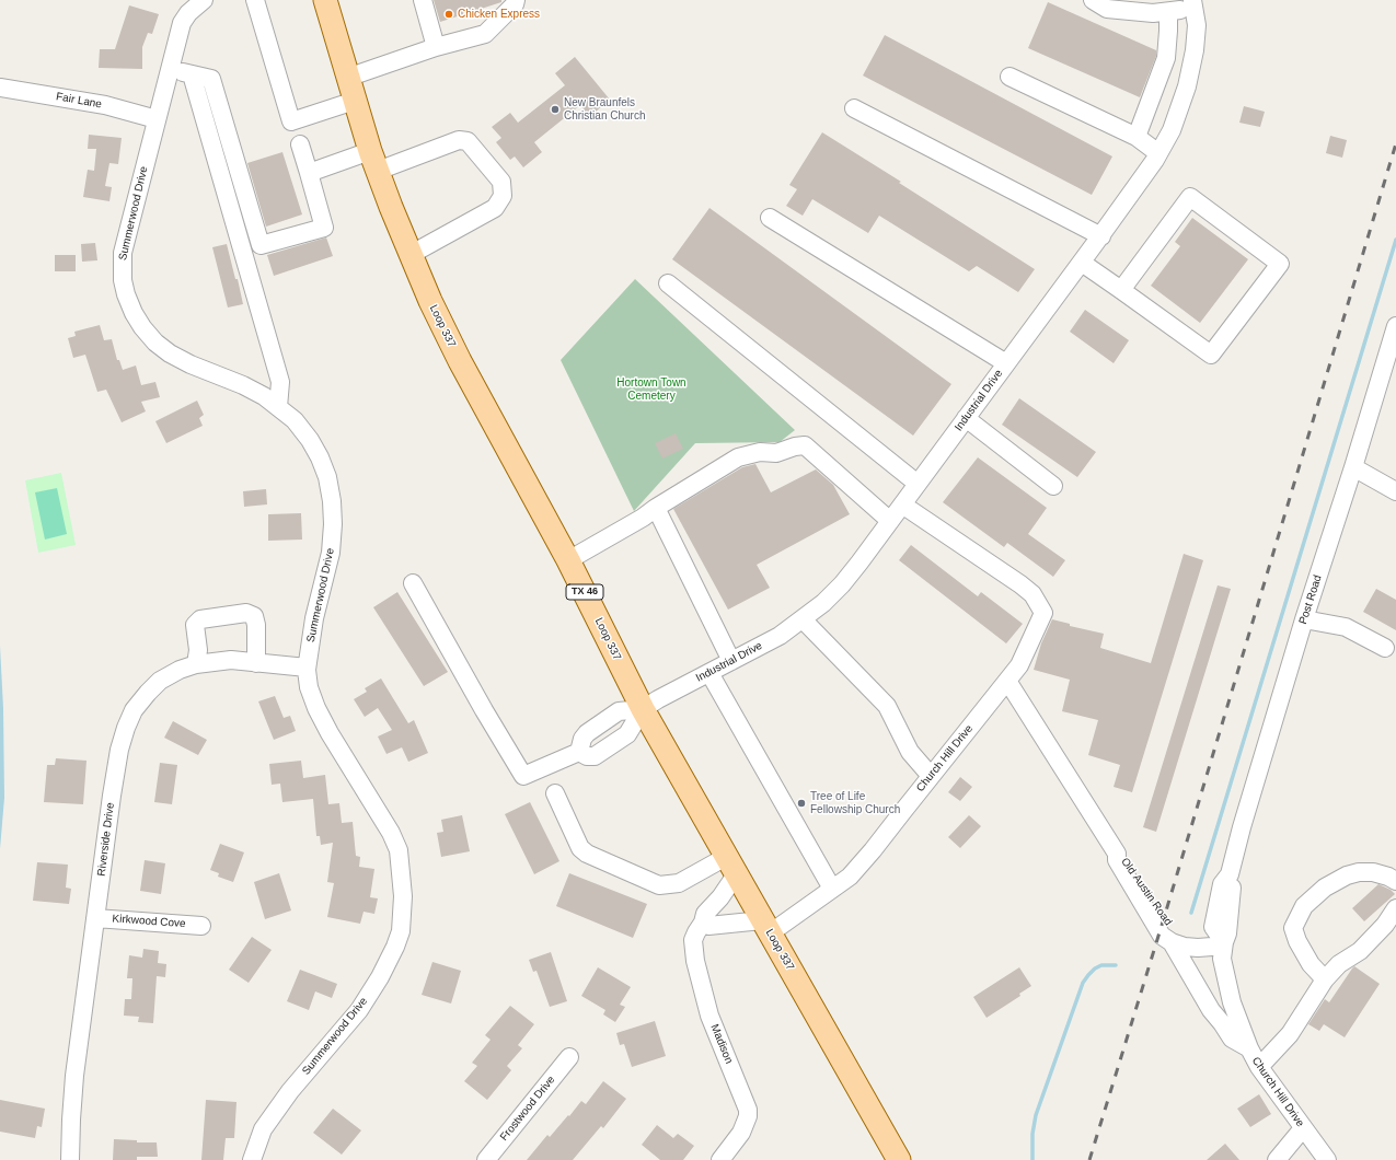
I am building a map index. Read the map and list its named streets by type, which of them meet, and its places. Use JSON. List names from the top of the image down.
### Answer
{
  "streets": {
    "main road": ["Loop 337", "TX 46"],
    "street": [
      "Fair Lane",
      "Summerwood Drive",
      "Industrial Drive",
      "Post Road",
      "Church Hill Drive",
      "Riverside Drive",
      "Old Austin Road",
      "Kirkwood Cove",
      "Madison",
      "Frostwood Drive"
    ]
  },
  "crossings": [
    ["Fair Lane", "Summerwood Drive"],
    ["Summerwood Drive", "Riverside Drive"],
    ["Loop 337", "Industrial Drive"],
    ["Loop 337", "Madison"],
    ["Industrial Drive", "Church Hill Drive"],
    ["Post Road", "Church Hill Drive"],
    ["Post Road", "Old Austin Road"],
    ["Church Hill Drive", "Old Austin Road"],
    ["Riverside Drive", "Kirkwood Cove"]
  ],
  "parks": ["Hortown Town Cemetery"],
  "places": ["Chicken Express", "New Braunfels Christian Church", "Tree of Life Fellowship Church"]
}
